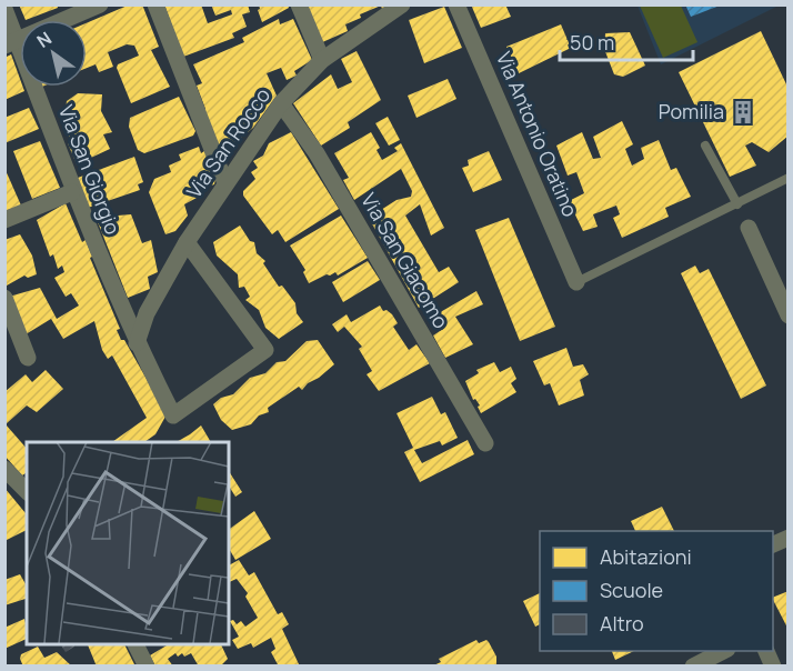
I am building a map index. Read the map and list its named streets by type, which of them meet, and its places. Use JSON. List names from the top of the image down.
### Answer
{
  "streets": {
    "street": [
      "Via Antonio Oratino",
      "Via San Rocco",
      "Via San Giorgio",
      "Via San Giacomo"
    ]
  },
  "crossings": [
    ["Via San Rocco", "Via San Giorgio"],
    ["Via San Rocco", "Via San Giacomo"]
  ],
  "places": {
    "building": ["Pomilia"]
  },
  "legend": ["Abitazioni", "Scuole", "Altro"],
  "scale_bar": "50 m",
  "north": "top left"
}
